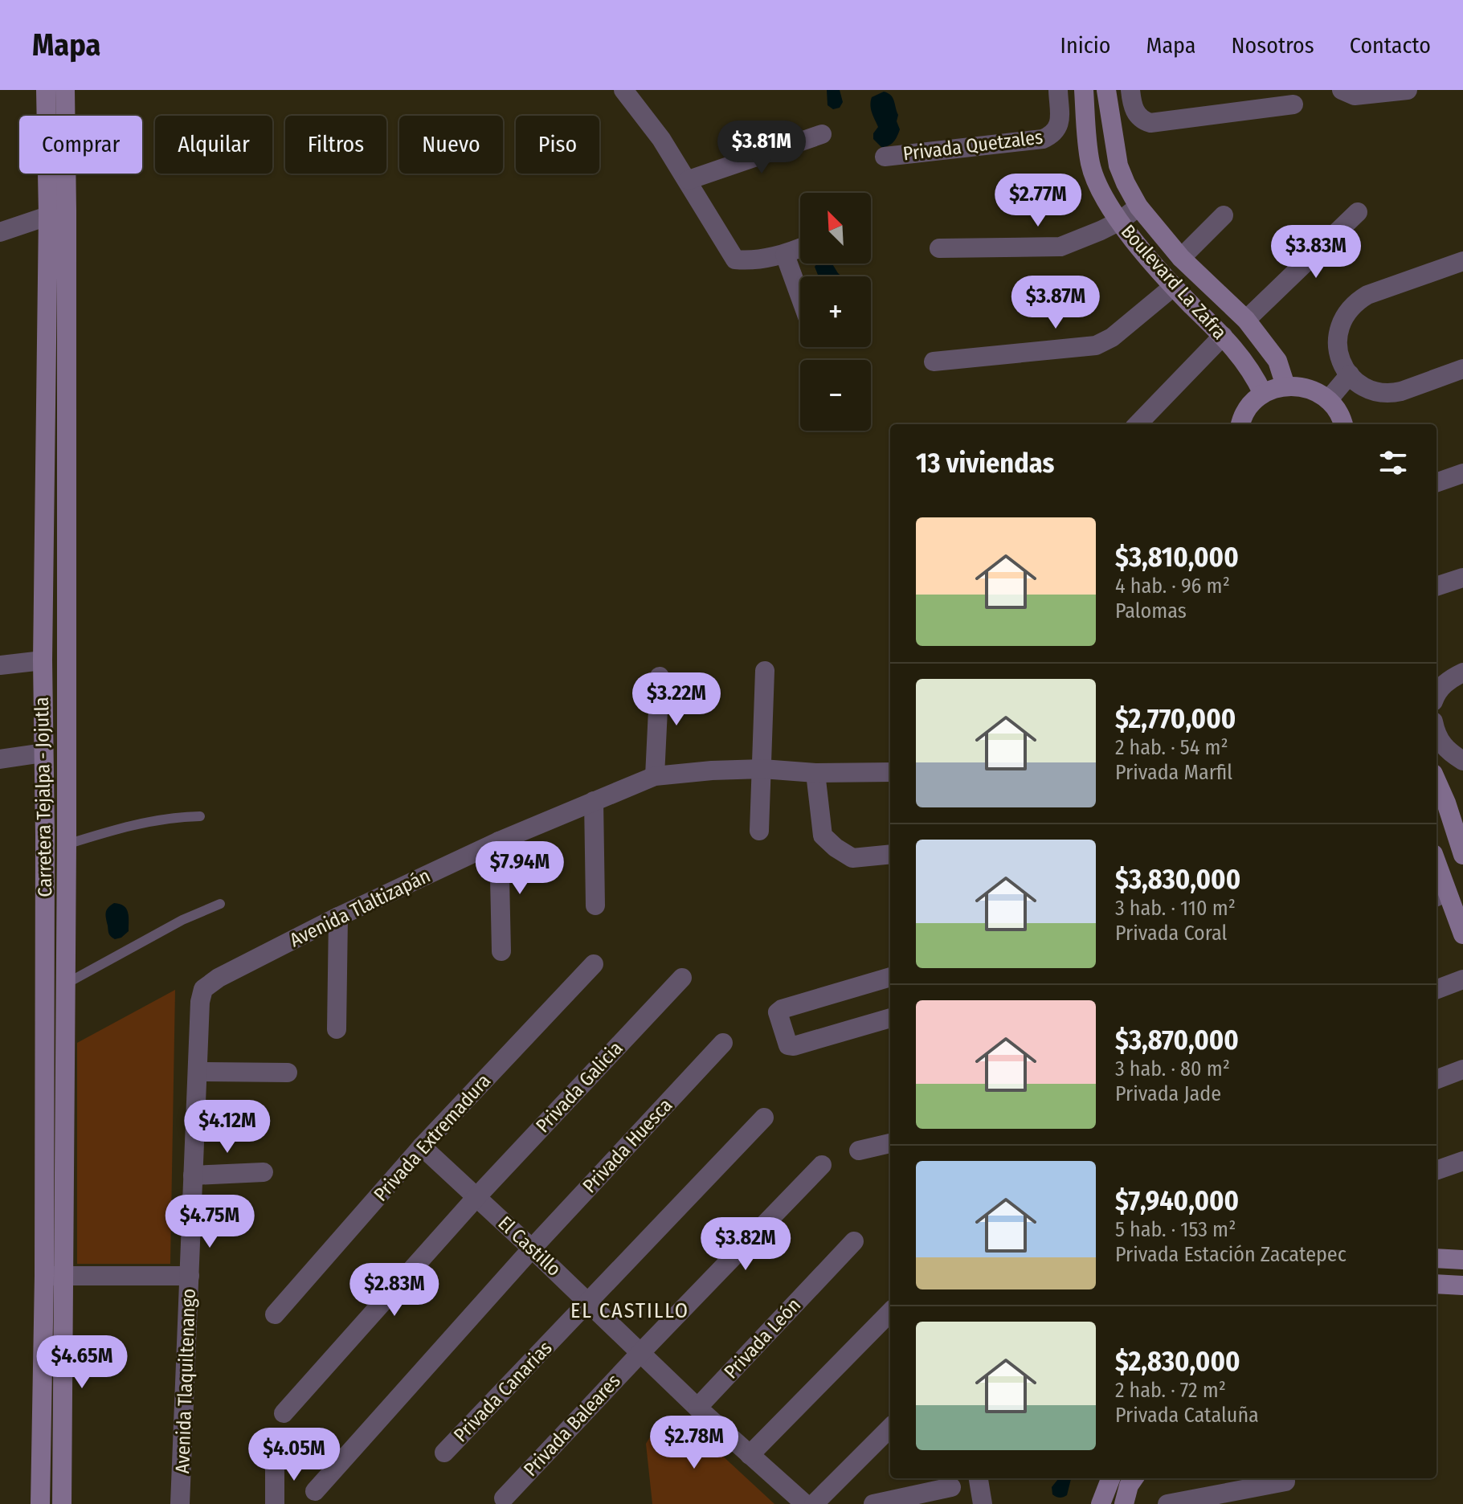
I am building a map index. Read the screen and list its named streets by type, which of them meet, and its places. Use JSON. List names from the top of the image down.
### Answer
{
  "streets": {
    "main road": ["Boulevard La Zafra", "Carretera Tejalpa - Jojutla"],
    "street": [
      "Privada Quetzales",
      "Avenida Tlaltizapán",
      "Privada Galicia",
      "Privada Extremadura",
      "Privada Huesca",
      "El Castillo",
      "Privada León",
      "Avenida Tlaquiltenango",
      "Privada Canarias",
      "Privada Baleares"
    ]
  },
  "crossings": [
    ["Avenida Tlaltizapán", "Avenida Tlaquiltenango"],
    ["Privada Galicia", "El Castillo"],
    ["Privada Extremadura", "El Castillo"],
    ["Privada Huesca", "El Castillo"],
    ["El Castillo", "Privada León"],
    ["El Castillo", "Privada Canarias"],
    ["El Castillo", "Privada Baleares"]
  ],
  "districts": ["EL CASTILLO"],
  "north": "top left",
  "page": {
    "header": "Mapa",
    "nav": [
      "Inicio",
      "Mapa",
      "Nosotros",
      "Contacto"
    ],
    "chip": [
      "Comprar",
      "Alquilar",
      "Filtros",
      "Nuevo",
      "Piso"
    ],
    "price": [
      "$3.81M",
      "$2.77M",
      "$3.83M",
      "$3.87M",
      "$3.22M",
      "$7.94M",
      "$4.12M",
      "$4.75M",
      "$3.82M",
      "$2.83M",
      "$4.65M",
      "$2.78M",
      "$4.05M"
    ],
    "map_buttons": ["+", "−"],
    "heading": "13 viviendas",
    "list": [
      {
        "name": "$3,810,000",
        "note": "4 hab. · 96 m² · Palomas"
      },
      {
        "name": "$2,770,000",
        "note": "2 hab. · 54 m² · Privada Marfil"
      },
      {
        "name": "$3,830,000",
        "note": "3 hab. · 110 m² · Privada Coral"
      },
      {
        "name": "$3,870,000",
        "note": "3 hab. · 80 m² · Privada Jade"
      },
      {
        "name": "$7,940,000",
        "note": "5 hab. · 153 m² · Privada Estación Zacatepec"
      },
      {
        "name": "$2,830,000",
        "note": "2 hab. · 72 m² · Privada Cataluña"
      }
    ]
  }
}
